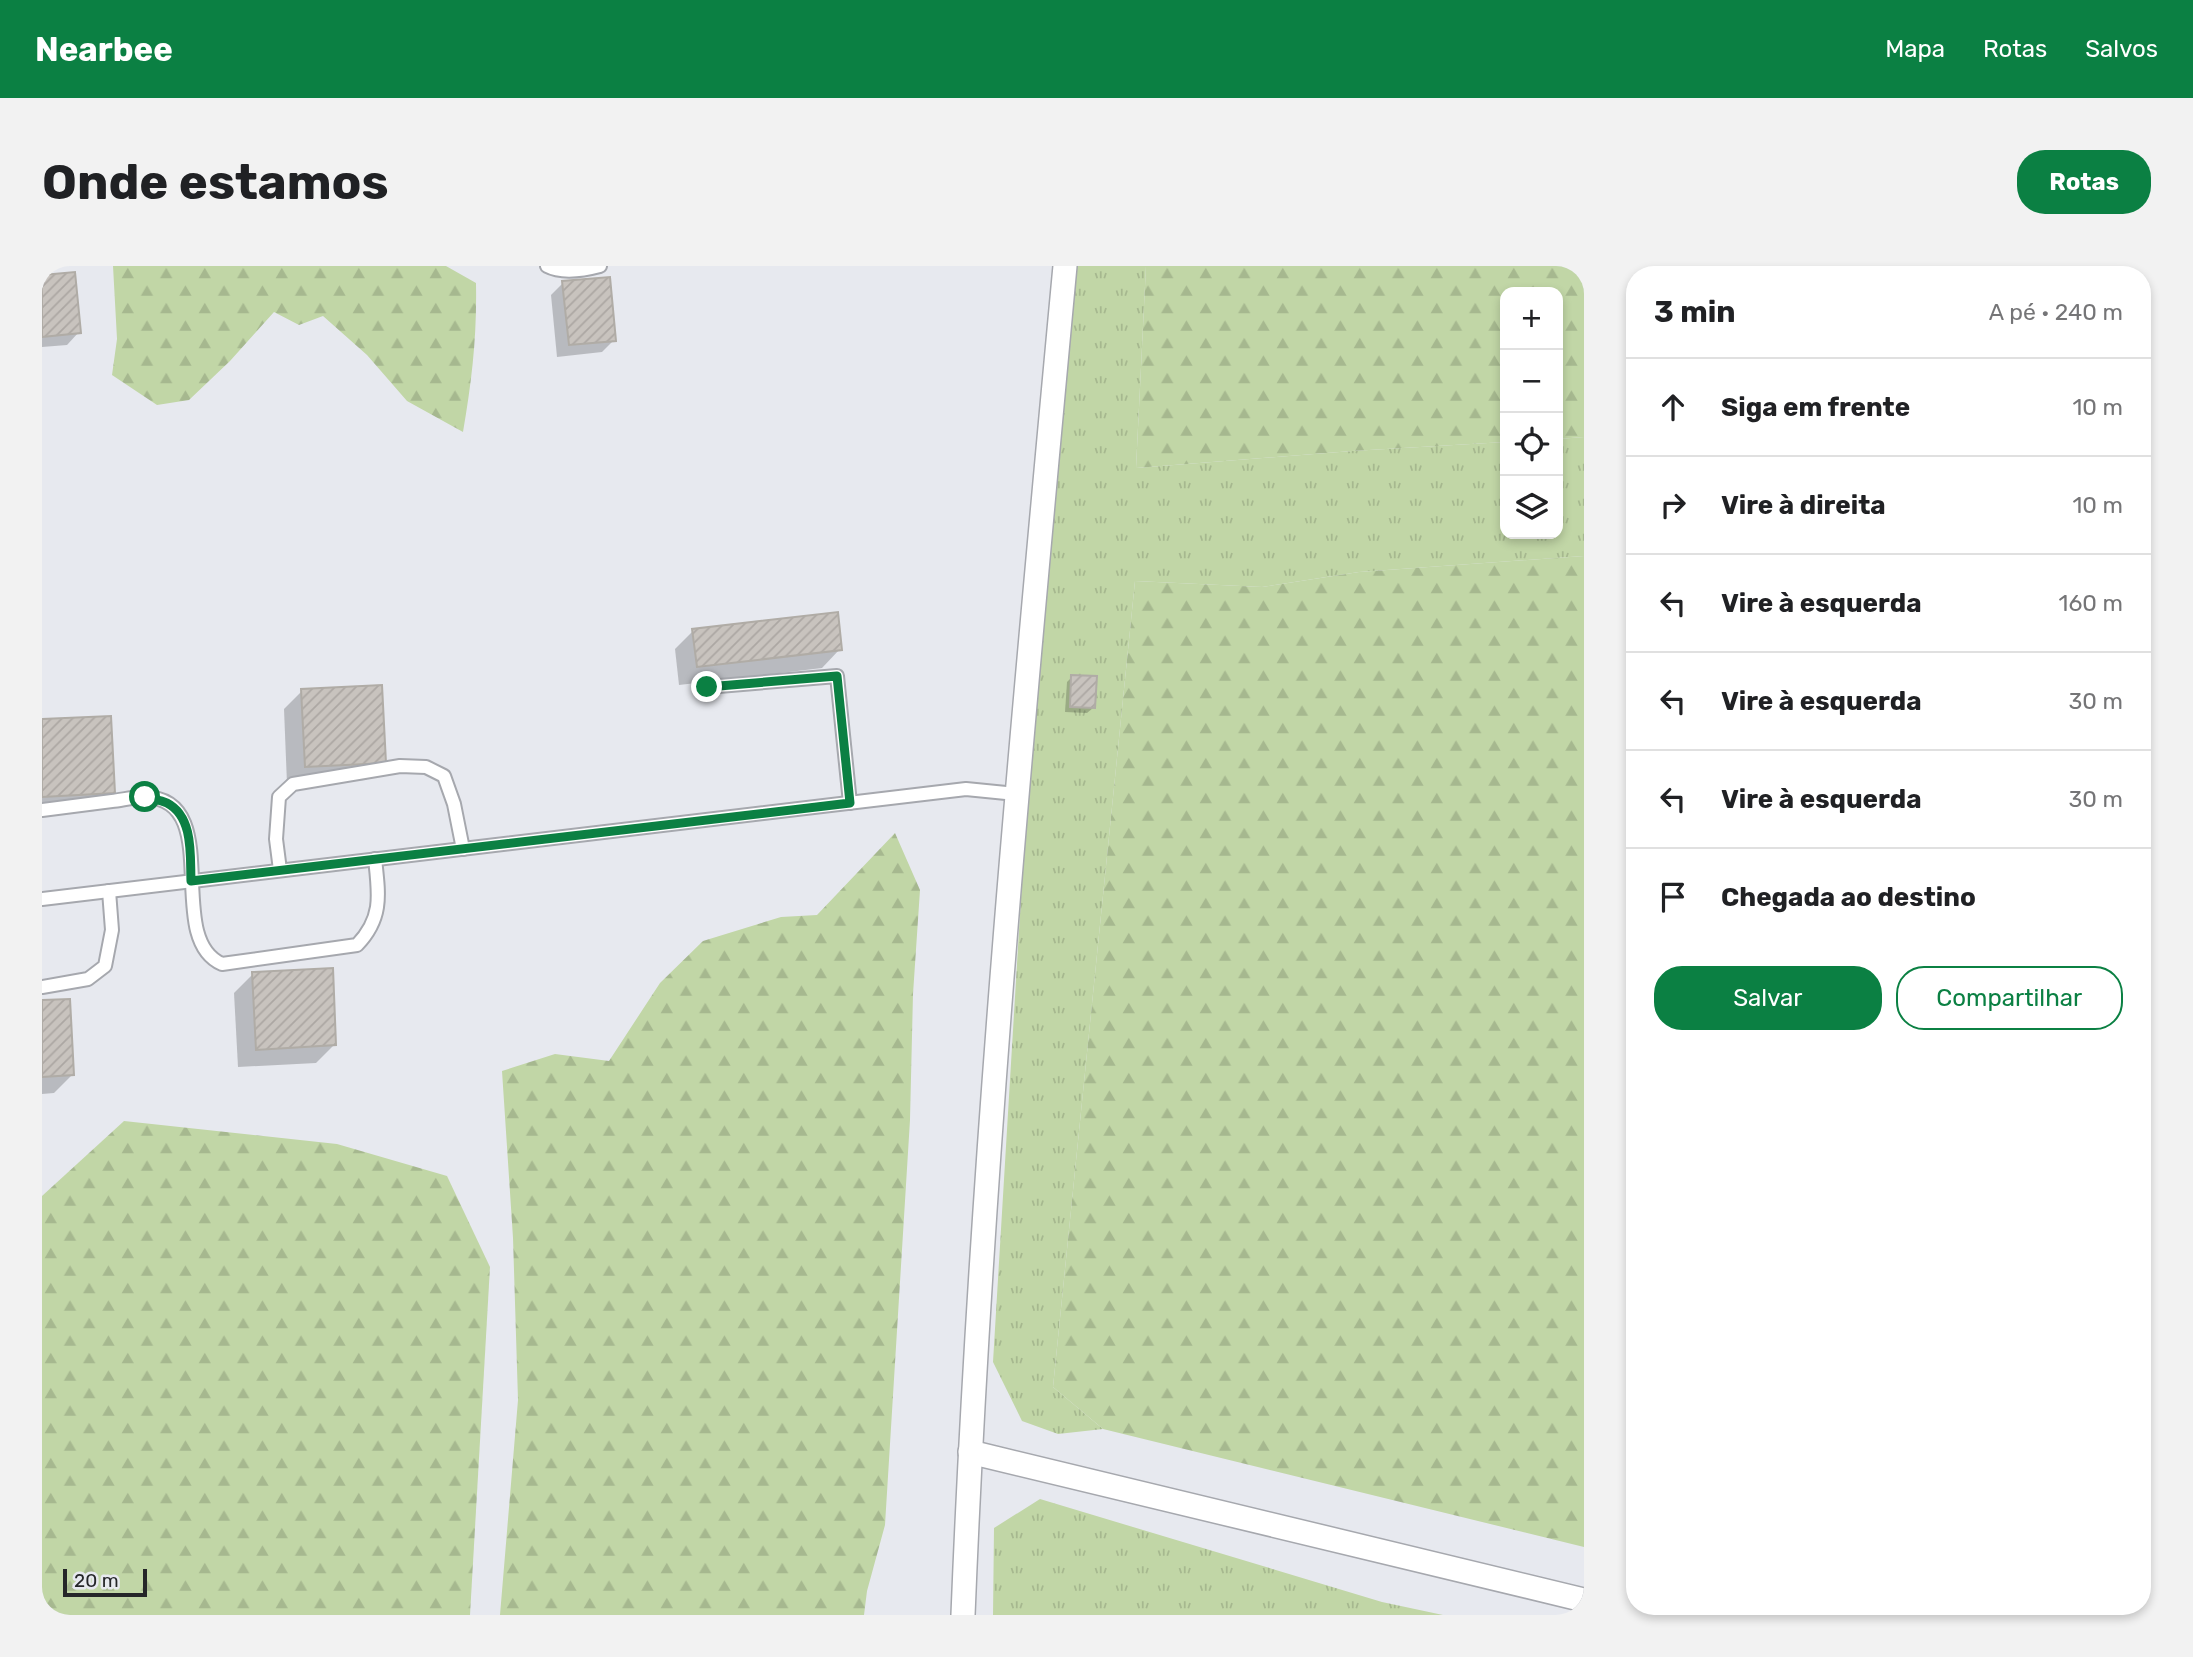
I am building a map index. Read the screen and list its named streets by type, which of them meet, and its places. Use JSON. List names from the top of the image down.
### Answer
{
  "scale_bar": "20 m",
  "page": {
    "header": "Nearbee",
    "nav": ["Mapa", "Rotas", "Salvos"],
    "buttons": [
      "Rotas",
      ["Salvar", "Compartilhar"]
    ],
    "title": "Onde estamos",
    "heading": ["3 min", "A pé · 240 m"],
    "map_buttons": ["+", "−"],
    "list": [
      ["Siga em frente", "10 m"],
      ["Vire à direita", "10 m"],
      ["Vire à esquerda", "160 m"],
      ["Vire à esquerda", "30 m"],
      ["Vire à esquerda", "30 m"],
      "Chegada ao destino"
    ],
    "scale": "20 m"
  }
}
